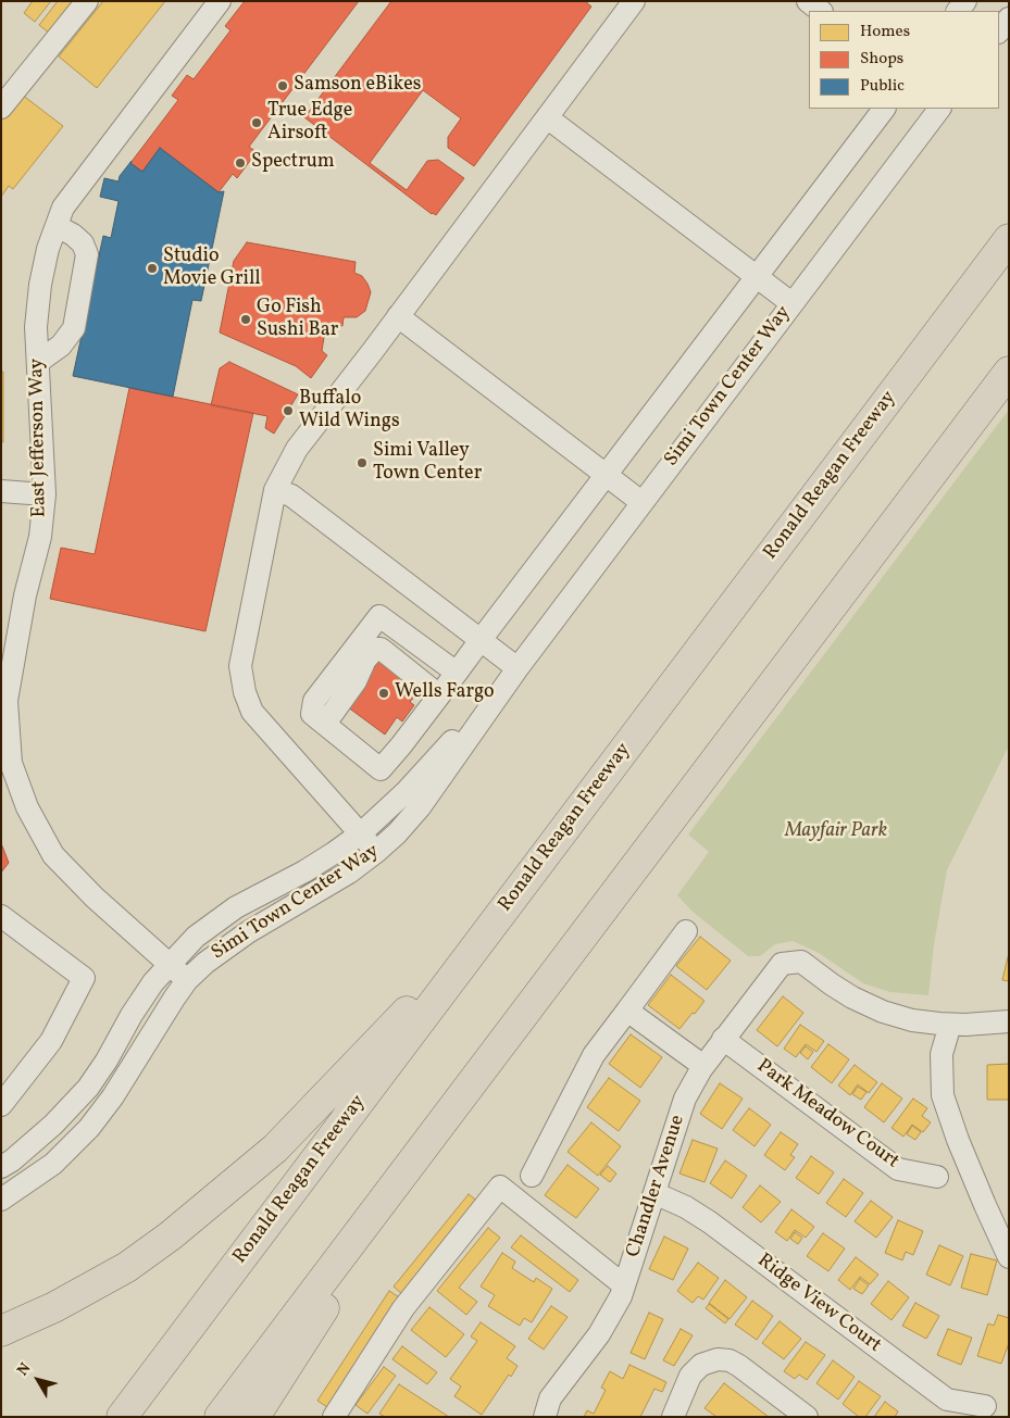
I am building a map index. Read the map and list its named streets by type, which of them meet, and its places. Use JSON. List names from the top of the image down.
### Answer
{
  "streets": {
    "highway": ["Ronald Reagan Freeway"],
    "street": [
      "Simi Town Center Way",
      "East Jefferson Way",
      "Park Meadow Court",
      "Chandler Avenue",
      "Ridge View Court"
    ]
  },
  "crossings": [
    ["Simi Town Center Way", "East Jefferson Way"],
    ["Park Meadow Court", "Chandler Avenue"],
    ["Chandler Avenue", "Ridge View Court"]
  ],
  "parks": ["Mayfair Park"],
  "places": [
    "Samson eBikes",
    "True Edge Airsoft",
    "Spectrum",
    "Studio Movie Grill",
    "Go Fish Sushi Bar",
    "Buffalo Wild Wings",
    "Simi Valley Town Center",
    "Wells Fargo"
  ],
  "legend": ["Homes", "Shops", "Public"],
  "north": "top left"
}
